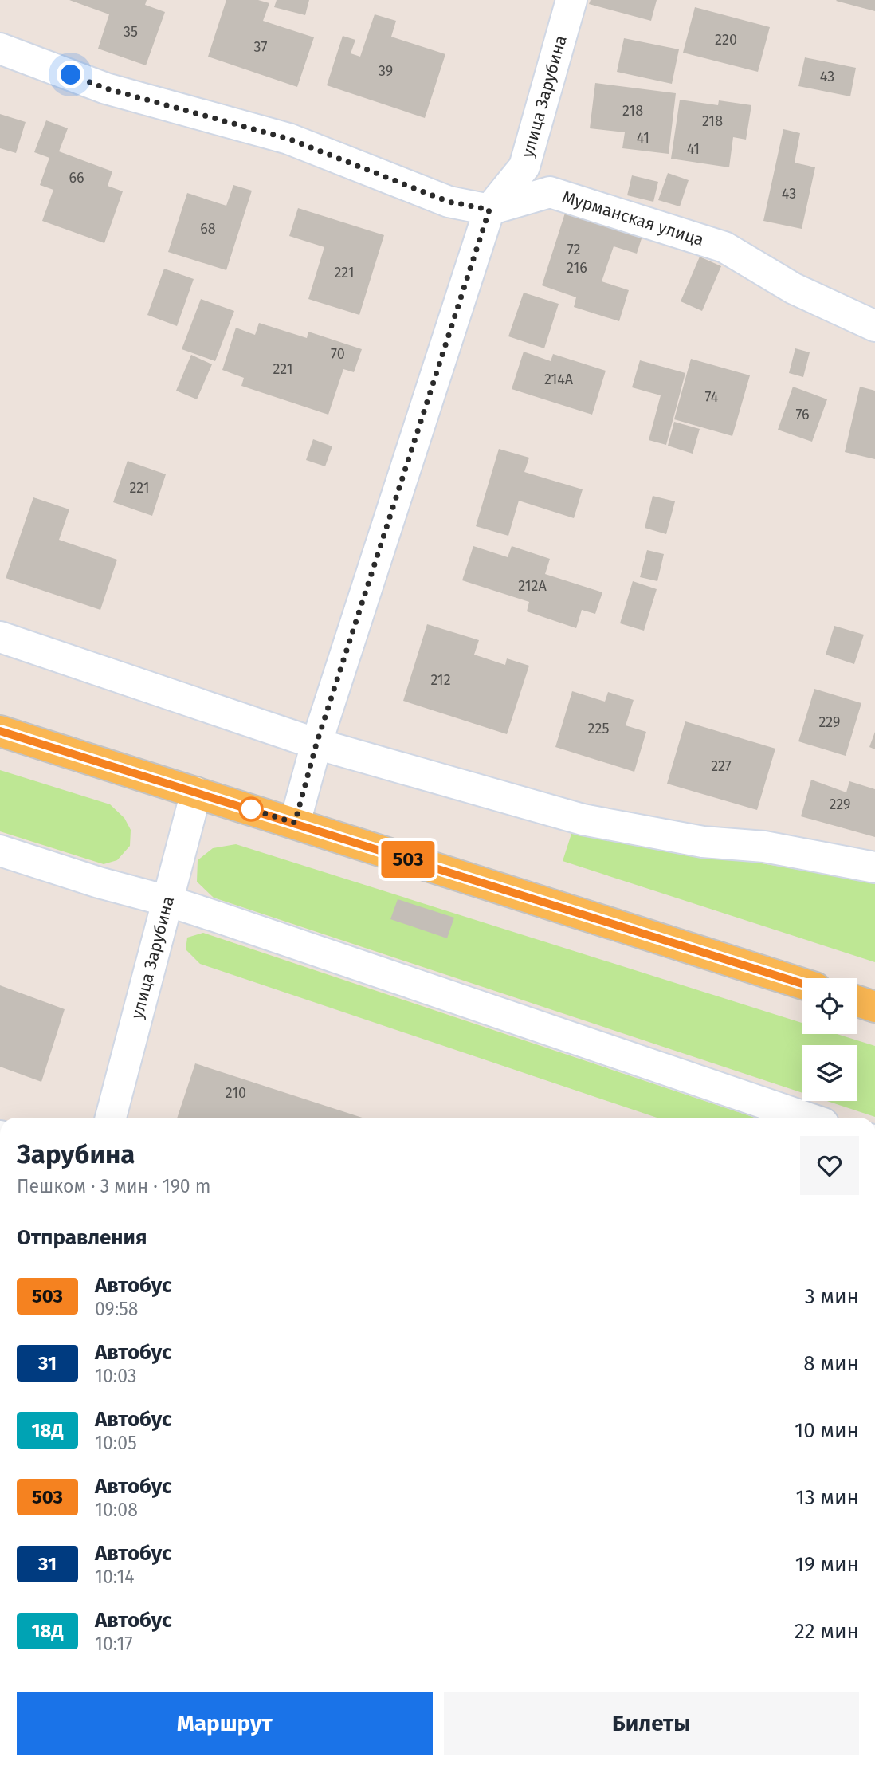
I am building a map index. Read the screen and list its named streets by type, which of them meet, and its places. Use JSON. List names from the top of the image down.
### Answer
{
  "streets": {
    "street": ["улица Зарубина", "Мурманская улица"]
  },
  "crossings": [
    ["улица Зарубина", "Мурманская улица"]
  ],
  "lines": ["bus line 503"],
  "house_numbers": [
    "35",
    "220",
    "37",
    "39",
    "43",
    "218",
    "218",
    "41",
    "41",
    "66",
    "43",
    "68",
    "72",
    "216",
    "221",
    "70",
    "221",
    "214А",
    "74",
    "76",
    "221",
    "212А",
    "212",
    "229",
    "225",
    "227",
    "229",
    "210"
  ],
  "page": {
    "on_map": "503",
    "heading": [
      ["Зарубина", "Пешком · 3 мин · 190 m"],
      "Отправления"
    ],
    "list": [
      {
        "mark": "503",
        "name": "Автобус",
        "note": "09:58",
        "value": "3 мин"
      },
      {
        "mark": "31",
        "name": "Автобус",
        "note": "10:03",
        "value": "8 мин"
      },
      {
        "mark": "18Д",
        "name": "Автобус",
        "note": "10:05",
        "value": "10 мин"
      },
      {
        "mark": "503",
        "name": "Автобус",
        "note": "10:08",
        "value": "13 мин"
      },
      {
        "mark": "31",
        "name": "Автобус",
        "note": "10:14",
        "value": "19 мин"
      },
      {
        "mark": "18Д",
        "name": "Автобус",
        "note": "10:17",
        "value": "22 мин"
      }
    ],
    "buttons": ["Маршрут", "Билеты"]
  }
}
